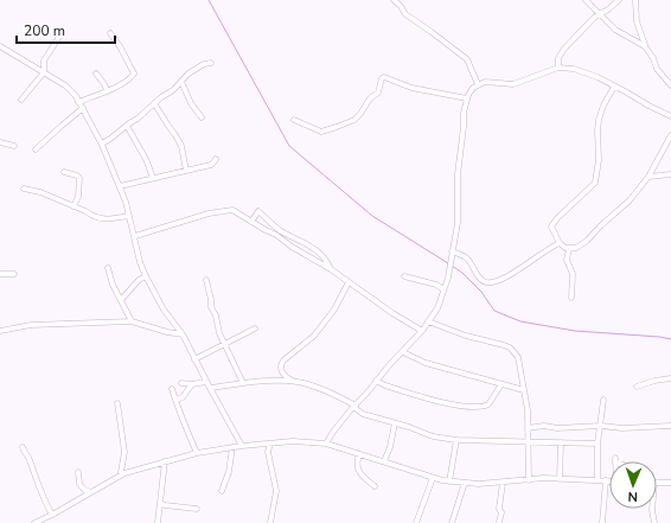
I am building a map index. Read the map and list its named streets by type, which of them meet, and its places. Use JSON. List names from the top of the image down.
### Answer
{
  "scale_bar": "200 m",
  "north": "bottom"
}
